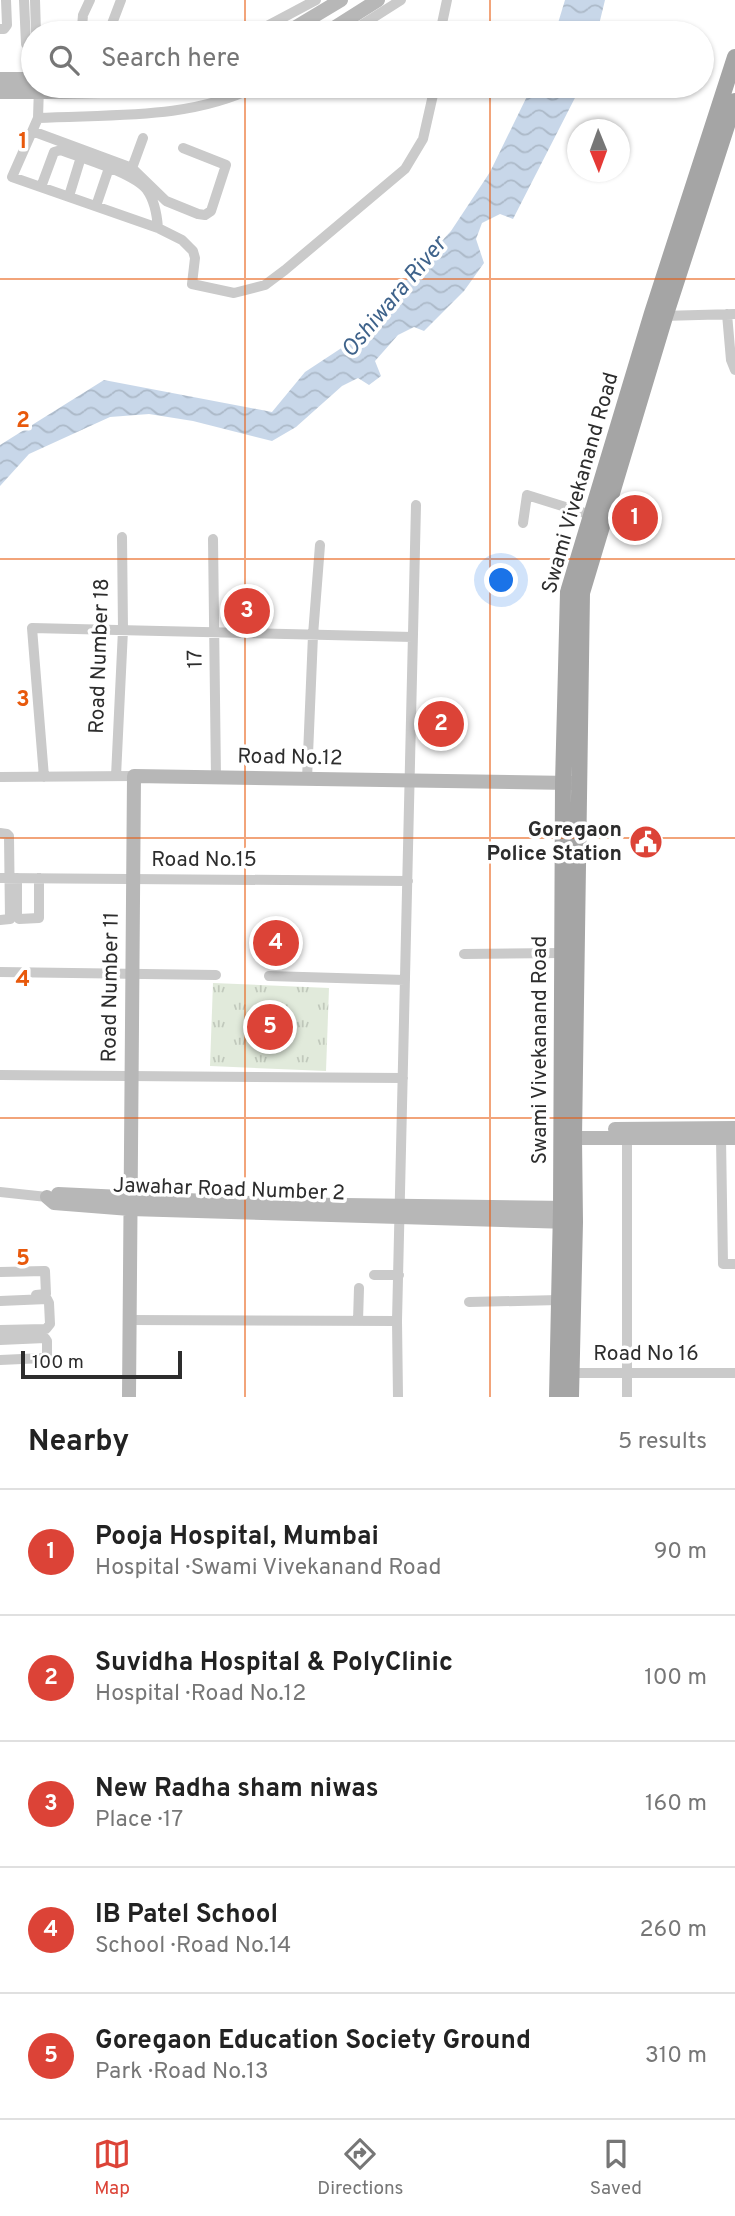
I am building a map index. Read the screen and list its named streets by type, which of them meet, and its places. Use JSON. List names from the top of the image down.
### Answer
{
  "streets": {
    "main road": ["Swami Vivekanand Road"],
    "street": [
      "Road Number 18",
      "17",
      "Road No.12",
      "Road No.15",
      "Road Number 11",
      "Jawahar Road Number 2",
      "Road No 16"
    ]
  },
  "crossings": [
    ["Swami Vivekanand Road", "Road No.12"],
    ["Swami Vivekanand Road", "Jawahar Road Number 2"],
    ["Swami Vivekanand Road", "Road No 16"],
    ["Road Number 18", "Road No.12"],
    ["17", "Road No.12"],
    ["Road No.12", "Road Number 11"],
    ["Road No.15", "Road Number 11"],
    ["Road Number 11", "Jawahar Road Number 2"]
  ],
  "water": ["Oshiwara River"],
  "places": {
    "public building": ["Goregaon Police Station"]
  },
  "scale_bar": "100 m",
  "north": "bottom",
  "page": {
    "search": "Search here",
    "pins": [
      "1",
      "3",
      "2",
      "4",
      "5"
    ],
    "scale": "100 m",
    "heading": ["Nearby", "5 results"],
    "list": [
      {
        "mark": "1",
        "name": "Pooja Hospital, Mumbai",
        "note": "Hospital · Swami Vivekanand Road",
        "value": "90 m"
      },
      {
        "mark": "2",
        "name": "Suvidha Hospital & PolyClinic",
        "note": "Hospital · Road No.12",
        "value": "100 m"
      },
      {
        "mark": "3",
        "name": "New Radha sham niwas",
        "note": "Place · 17",
        "value": "160 m"
      },
      {
        "mark": "4",
        "name": "IB Patel School",
        "note": "School · Road No.14",
        "value": "260 m"
      },
      {
        "mark": "5",
        "name": "Goregaon Education Society Ground",
        "note": "Park · Road No.13",
        "value": "310 m"
      }
    ],
    "nav": ["Map", "Directions", "Saved"]
  },
  "grid": {
    "rows": [
      "1",
      "2",
      "3",
      "4",
      "5"
    ]
  }
}
